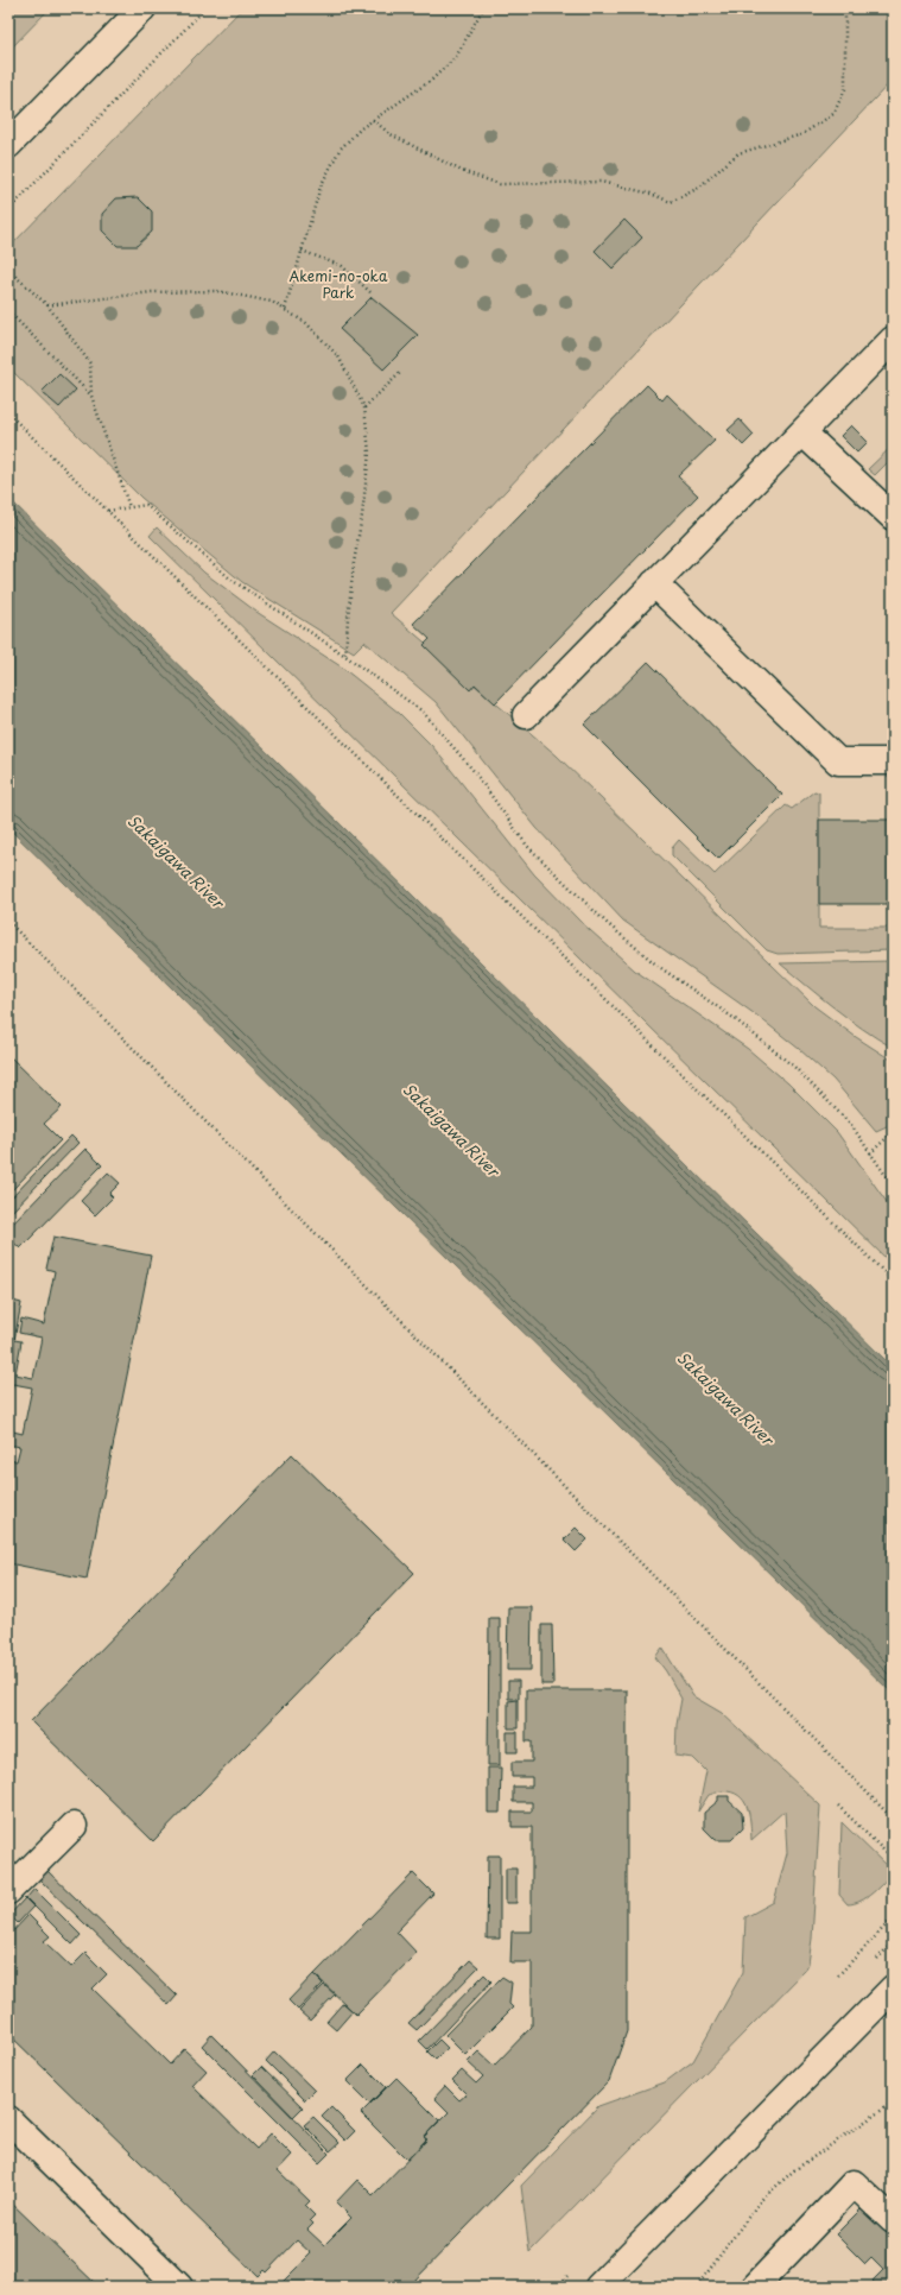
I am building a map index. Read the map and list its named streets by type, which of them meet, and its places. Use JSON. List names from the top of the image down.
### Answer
{
  "water": ["Sakaigawa River"],
  "parks": ["Akemi-no-oka Park"]
}
